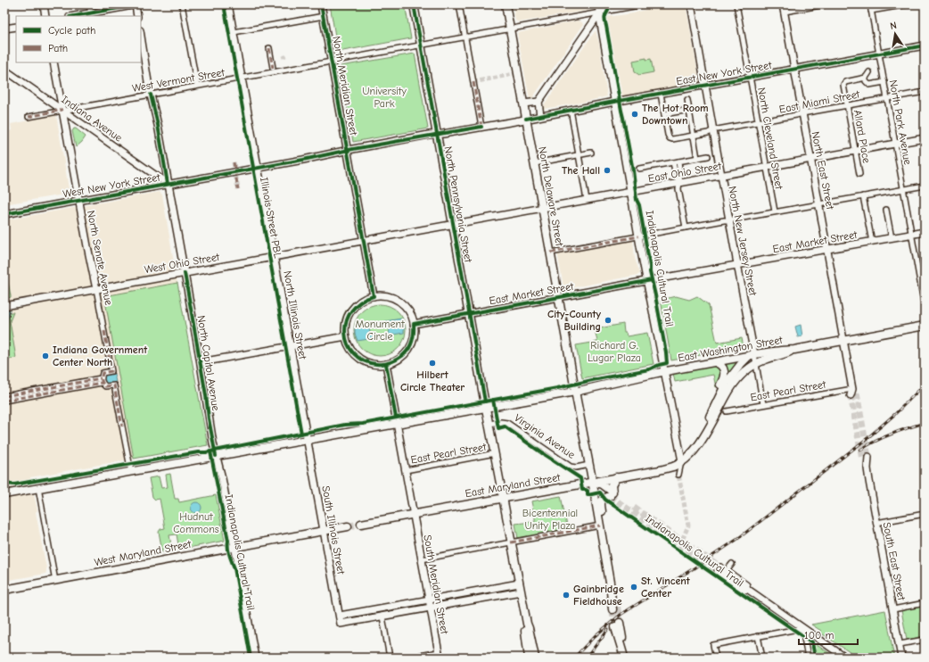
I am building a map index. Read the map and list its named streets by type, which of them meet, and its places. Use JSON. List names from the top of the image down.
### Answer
{
  "streets": {
    "main road": [
      "East New York Street",
      "North Meridian Street",
      "Indiana Avenue",
      "North East Street",
      "East Ohio Street",
      "West New York Street",
      "North Delaware Street",
      "North Pennsylvania Street",
      "North New Jersey Street",
      "East Market Street",
      "North Senate Avenue",
      "West Ohio Street",
      "North Illinois Street",
      "East Washington Street",
      "North Capitol Avenue",
      "East Maryland Street",
      "South Illinois Street",
      "West Maryland Street",
      "South East Street",
      "South Meridian Street"
    ],
    "street": [
      "West Vermont Street",
      "East Miami Street",
      "North Park Avenue",
      "Allard Place",
      "North Cleveland Street",
      "East Pearl Street",
      "Virginia Avenue"
    ],
    "cycle path": ["Illinois Street PBL", "Indianapolis Cultural Trail"]
  },
  "crossings": [
    ["East New York Street", "North Meridian Street"],
    ["East New York Street", "North Park Avenue"],
    ["East New York Street", "North Cleveland Street"],
    ["East New York Street", "North East Street"],
    ["East New York Street", "West New York Street"],
    ["East New York Street", "North Delaware Street"],
    ["East New York Street", "North Pennsylvania Street"],
    ["East New York Street", "North New Jersey Street"],
    ["West Vermont Street", "North Meridian Street"],
    ["West Vermont Street", "Indiana Avenue"],
    ["West Vermont Street", "North Delaware Street"],
    ["West Vermont Street", "North Pennsylvania Street"],
    ["West Vermont Street", "North Senate Avenue"],
    ["West Vermont Street", "North Illinois Street"],
    ["West Vermont Street", "North Capitol Avenue"],
    ["North Meridian Street", "East Ohio Street"],
    ["North Meridian Street", "West New York Street"],
    ["North Meridian Street", "East Market Street"],
    ["North Meridian Street", "West Ohio Street"],
    ["East Miami Street", "North Park Avenue"],
    ["East Miami Street", "Allard Place"],
    ["East Miami Street", "North Cleveland Street"],
    ["East Miami Street", "North East Street"],
    ["East Miami Street", "North New Jersey Street"],
    ["Indiana Avenue", "West New York Street"],
    ["Indiana Avenue", "North Senate Avenue"],
    ["Indiana Avenue", "North Capitol Avenue"],
    ["North Park Avenue", "East Ohio Street"],
    ["North Park Avenue", "East Market Street"],
    ["Allard Place", "East Ohio Street"],
    ["North Cleveland Street", "East Ohio Street"],
    ["North East Street", "East Ohio Street"],
    ["North East Street", "East Market Street"],
    ["North East Street", "East Washington Street"],
    ["East Ohio Street", "North Delaware Street"],
    ["East Ohio Street", "North Pennsylvania Street"],
    ["East Ohio Street", "North New Jersey Street"],
    ["East Ohio Street", "West Ohio Street"],
    ["West New York Street", "North Senate Avenue"],
    ["West New York Street", "North Illinois Street"],
    ["West New York Street", "North Capitol Avenue"],
    ["North Delaware Street", "East Market Street"],
    ["North Delaware Street", "East Washington Street"],
    ["North Delaware Street", "Virginia Avenue"],
    ["North Delaware Street", "East Maryland Street"],
    ["North Pennsylvania Street", "East Market Street"],
    ["North Pennsylvania Street", "East Washington Street"],
    ["North Pennsylvania Street", "East Pearl Street"],
    ["North Pennsylvania Street", "Virginia Avenue"],
    ["North Pennsylvania Street", "East Maryland Street"],
    ["North New Jersey Street", "East Market Street"],
    ["North New Jersey Street", "East Washington Street"],
    ["North Senate Avenue", "West Ohio Street"],
    ["West Ohio Street", "North Illinois Street"],
    ["West Ohio Street", "North Capitol Avenue"],
    ["North Illinois Street", "East Washington Street"],
    ["North Illinois Street", "South Illinois Street"],
    ["East Washington Street", "North Capitol Avenue"],
    ["East Washington Street", "East Maryland Street"],
    ["East Washington Street", "South Illinois Street"],
    ["North Capitol Avenue", "West Maryland Street"],
    ["East Maryland Street", "South Meridian Street"],
    ["South Illinois Street", "West Maryland Street"]
  ],
  "parks": [
    "University Park",
    "Monument Circle",
    "Richard G. Lugar Plaza",
    "Bicentennial Unity Plaza",
    "Hudnut Commons"
  ],
  "places": [
    "The Hot Room Downtown",
    "The Hall",
    "City-County Building",
    "Indiana Government Center North",
    "Hilbert Circle Theater",
    "St. Vincent Center",
    "Gainbridge Fieldhouse"
  ],
  "legend": ["Cycle path", "Path"],
  "scale_bar": "100 m",
  "north": "top"
}
